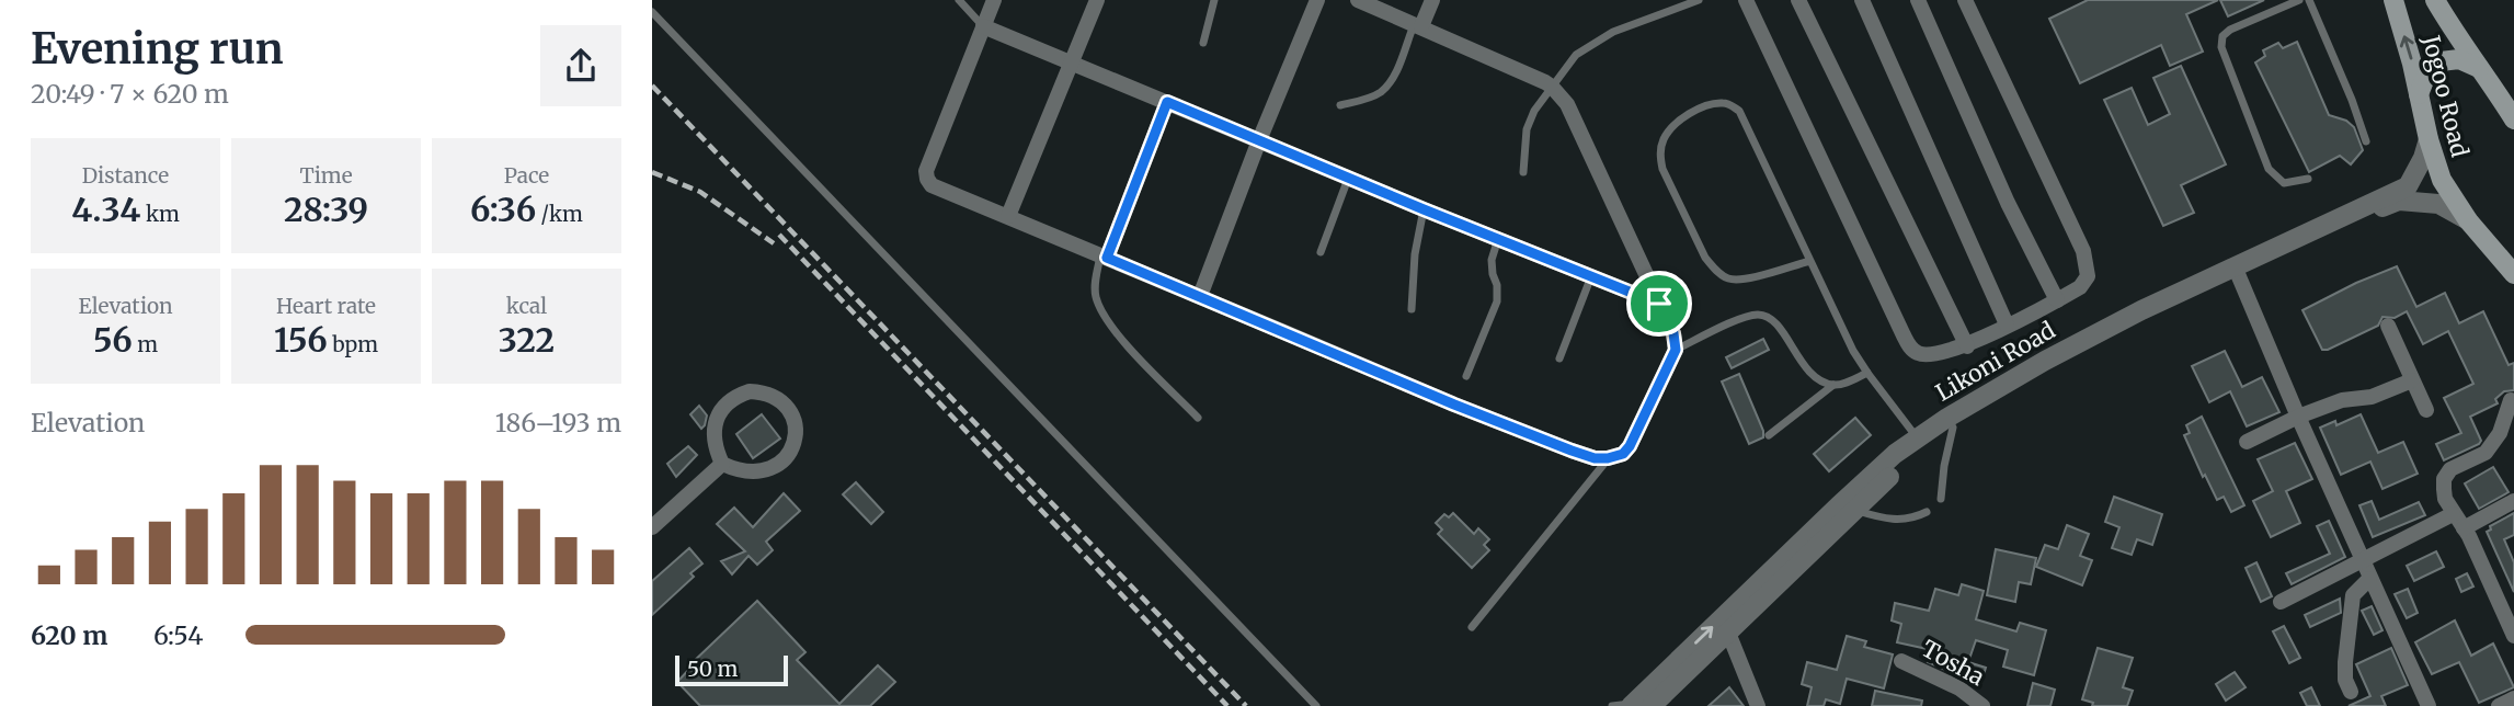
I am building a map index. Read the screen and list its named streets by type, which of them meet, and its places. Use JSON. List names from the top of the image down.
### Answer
{
  "streets": {
    "main road": ["Jogoo Road"],
    "street": ["Likoni Road", "Tosha"]
  },
  "crossings": [
    ["Jogoo Road", "Likoni Road"]
  ],
  "scale_bar": "50 m",
  "page": {
    "heading": ["Evening run", "20:49 · 7 × 620 m"],
    "stats": [
      ["Distance", "4.34 km"],
      ["Time", "28:39"],
      ["Pace", "6:36 /km"],
      ["Elevation", "56 m"],
      ["Heart rate", "156 bpm"],
      ["kcal", "322"]
    ],
    "chart": ["Elevation", "186–193 m"],
    "list": [
      {
        "name": "620 m",
        "note": "6:54"
      }
    ],
    "scale": "50 m"
  }
}
